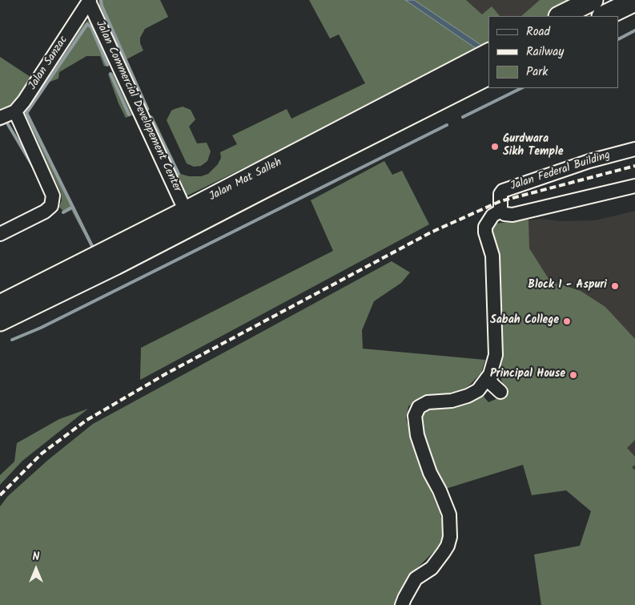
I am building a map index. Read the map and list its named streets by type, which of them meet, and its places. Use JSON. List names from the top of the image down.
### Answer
{
  "streets": {
    "main road": ["Jalan Mat Salleh"],
    "street": ["Jalan Sanzac", "Jalan Commercial Developement Center", "Jalan Federal Building"]
  },
  "crossings": [
    ["Jalan Sanzac", "Jalan Commercial Developement Center"],
    ["Jalan Commercial Developement Center", "Jalan Mat Salleh"]
  ],
  "places": [
    "Gurdwara Sikh Temple",
    "Block 1 - Aspuri",
    "Sabah College",
    "Principal House"
  ],
  "legend": ["Road", "Railway", "Park"],
  "north": "top"
}
